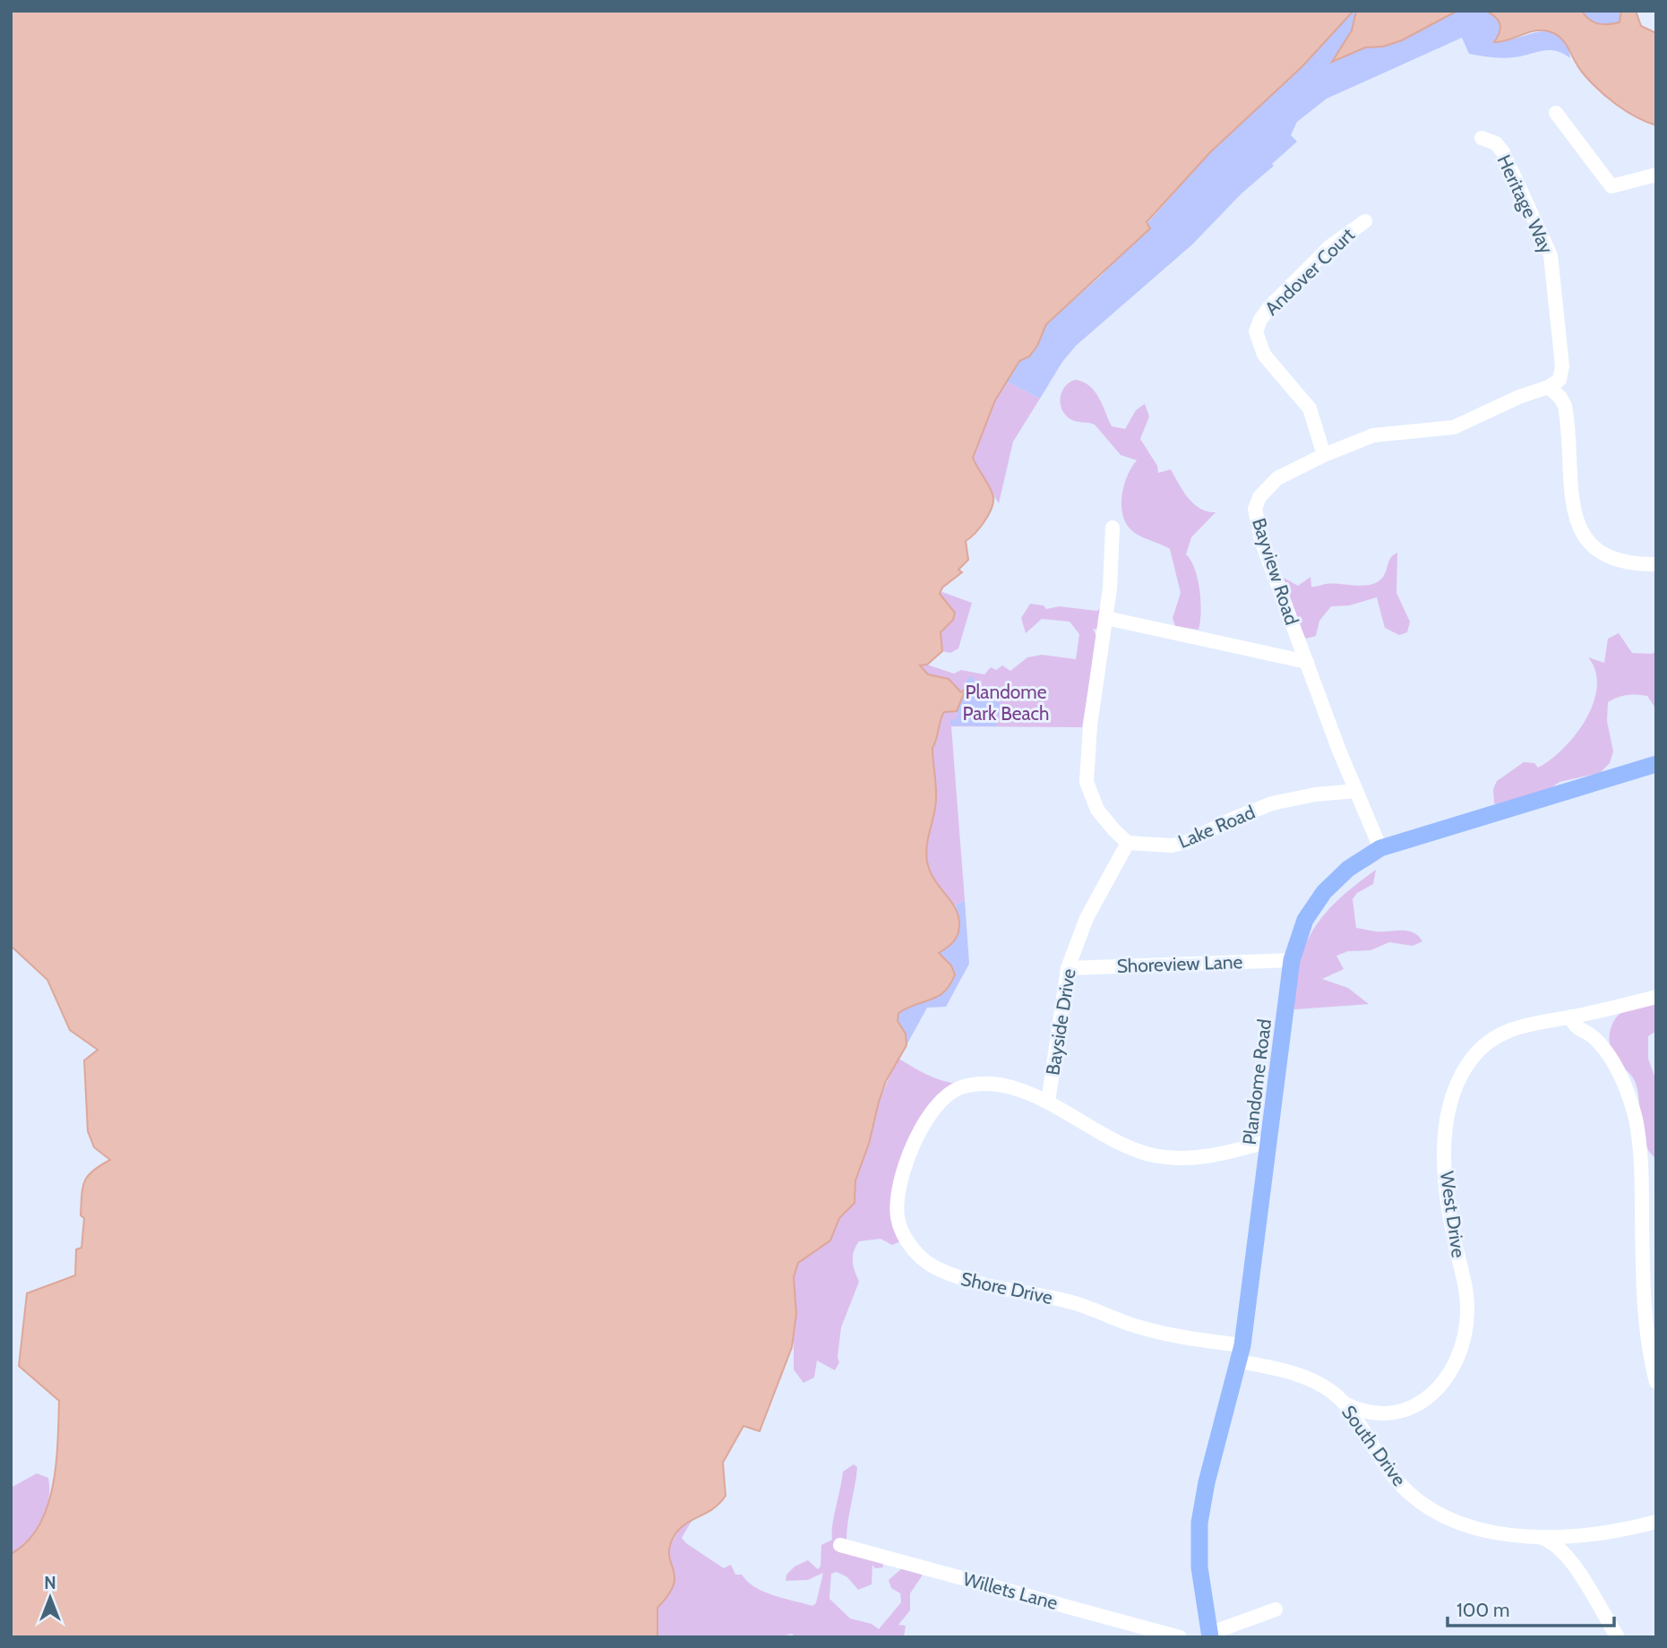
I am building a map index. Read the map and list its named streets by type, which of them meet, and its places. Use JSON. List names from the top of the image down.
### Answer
{
  "streets": {
    "main road": ["Plandome Road"],
    "street": [
      "Heritage Way",
      "Andover Court",
      "Bayview Road",
      "Lake Road",
      "Shoreview Lane",
      "Bayside Drive",
      "West Drive",
      "Shore Drive",
      "South Drive",
      "Willets Lane"
    ]
  },
  "crossings": [
    ["Heritage Way", "Bayview Road"],
    ["Andover Court", "Bayview Road"],
    ["Bayview Road", "Lake Road"],
    ["Bayview Road", "Plandome Road"],
    ["Lake Road", "Bayside Drive"],
    ["Shoreview Lane", "Bayside Drive"],
    ["Shoreview Lane", "Plandome Road"],
    ["Bayside Drive", "Shore Drive"],
    ["Plandome Road", "Shore Drive"],
    ["Plandome Road", "South Drive"],
    ["West Drive", "South Drive"],
    ["Shore Drive", "South Drive"]
  ],
  "parks": ["Plandome Park Beach"],
  "scale_bar": "100 m",
  "north": "top"
}
